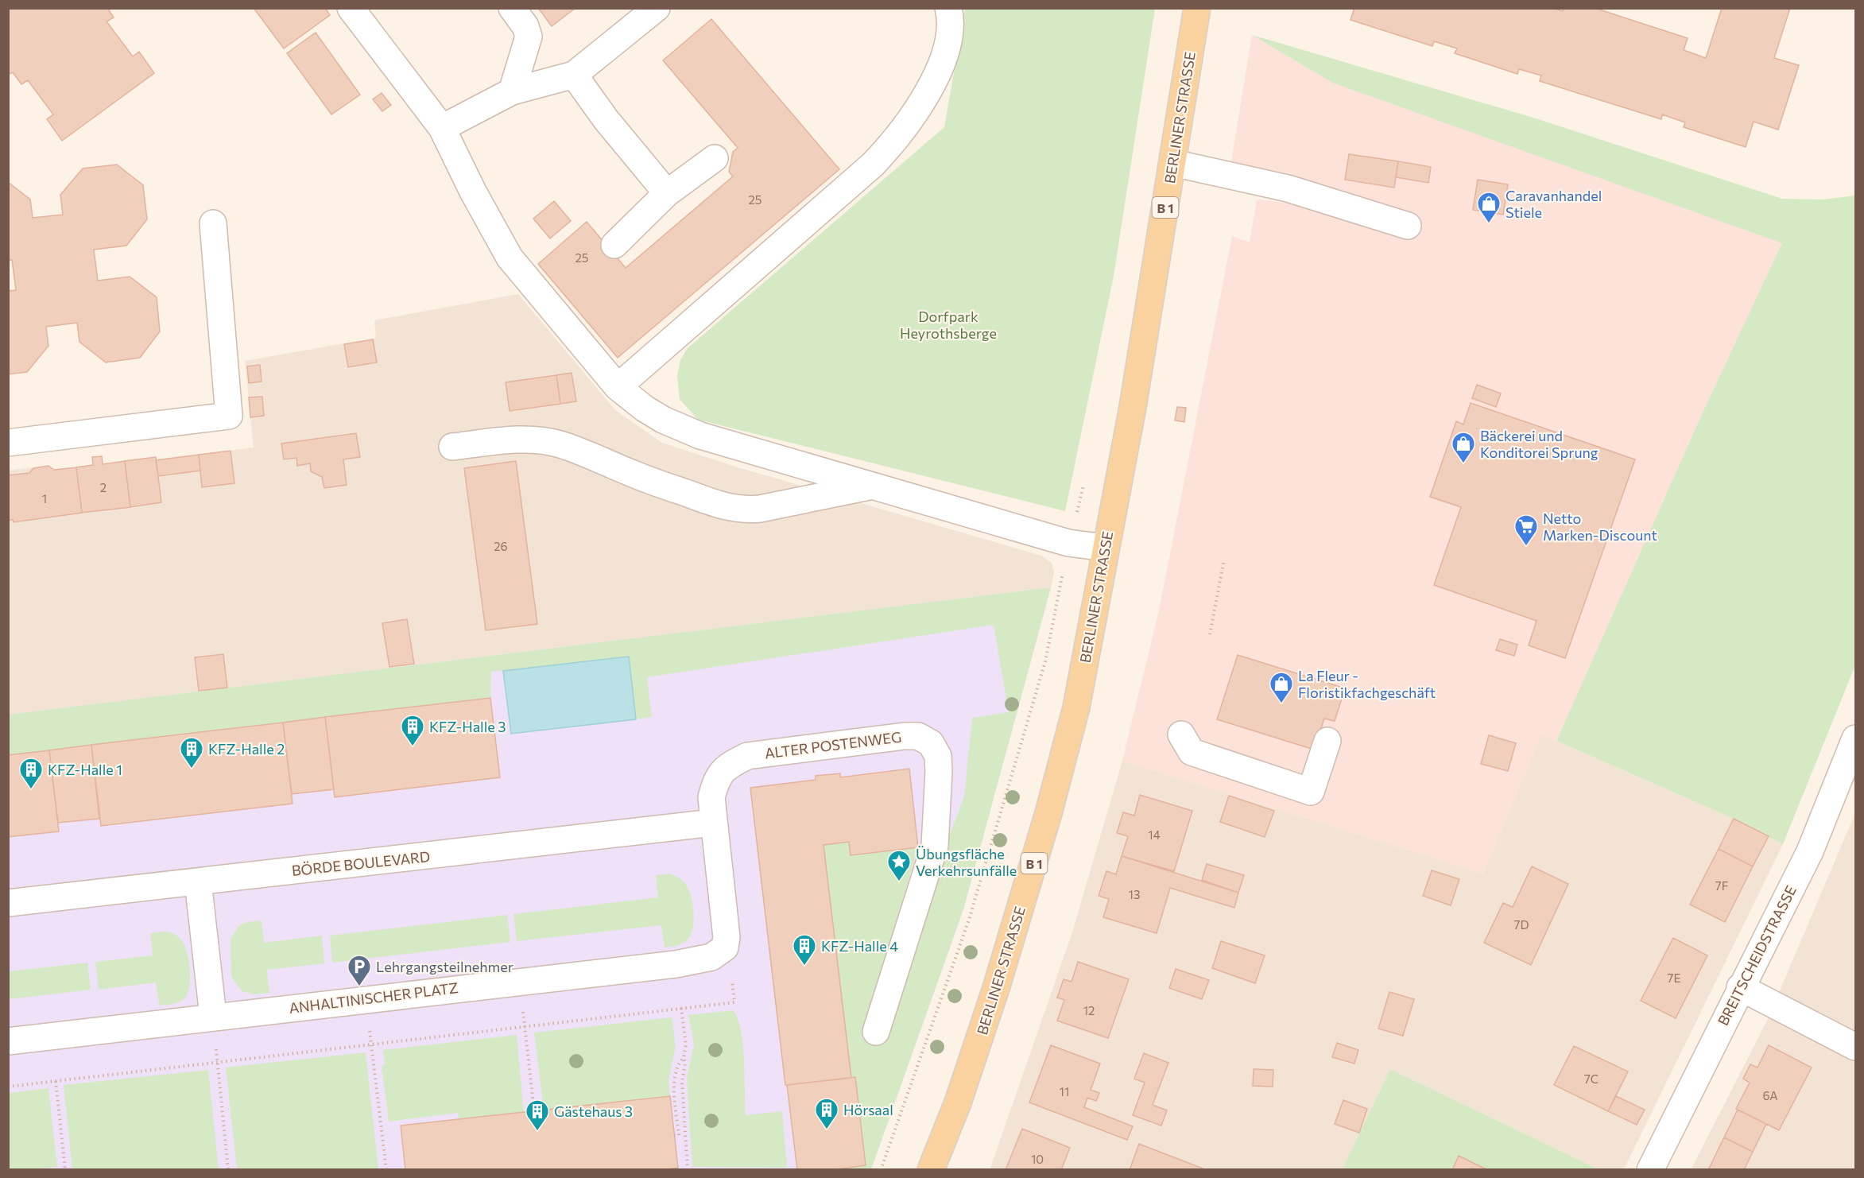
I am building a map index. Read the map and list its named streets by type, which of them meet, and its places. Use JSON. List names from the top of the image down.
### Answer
{
  "streets": {
    "main road": ["BERLINER STRASSE", "B 1"],
    "street": [
      "ALTER POSTENWEG",
      "BÖRDE BOULEVARD",
      "BREITSCHEIDSTRASSE",
      "ANHALTINISCHER PLATZ"
    ]
  },
  "crossings": [
    ["ALTER POSTENWEG", "BÖRDE BOULEVARD"]
  ],
  "parks": ["Dorfpark Heyrothsberge"],
  "places": {
    "shop": ["Caravanhandel Stiele", "Bäckerei und Konditorei Sprung", "La Fleur - Floristikfachgeschäft"],
    "supermarket": ["Netto Marken-Discount"],
    "building": [
      "KFZ-Halle 3",
      "KFZ-Halle 2",
      "KFZ-Halle 1",
      "KFZ-Halle 4",
      "Hörsaal",
      "Gästehaus 3"
    ],
    "place": ["Übungsfläche Verkehrsunfälle"],
    "parking": ["Lehrgangsteilnehmer"]
  },
  "house_numbers": [
    "25",
    "25",
    "2",
    "1",
    "26",
    "14",
    "7F",
    "13",
    "7D",
    "7E",
    "12",
    "7C",
    "11",
    "6A",
    "10"
  ]
}
